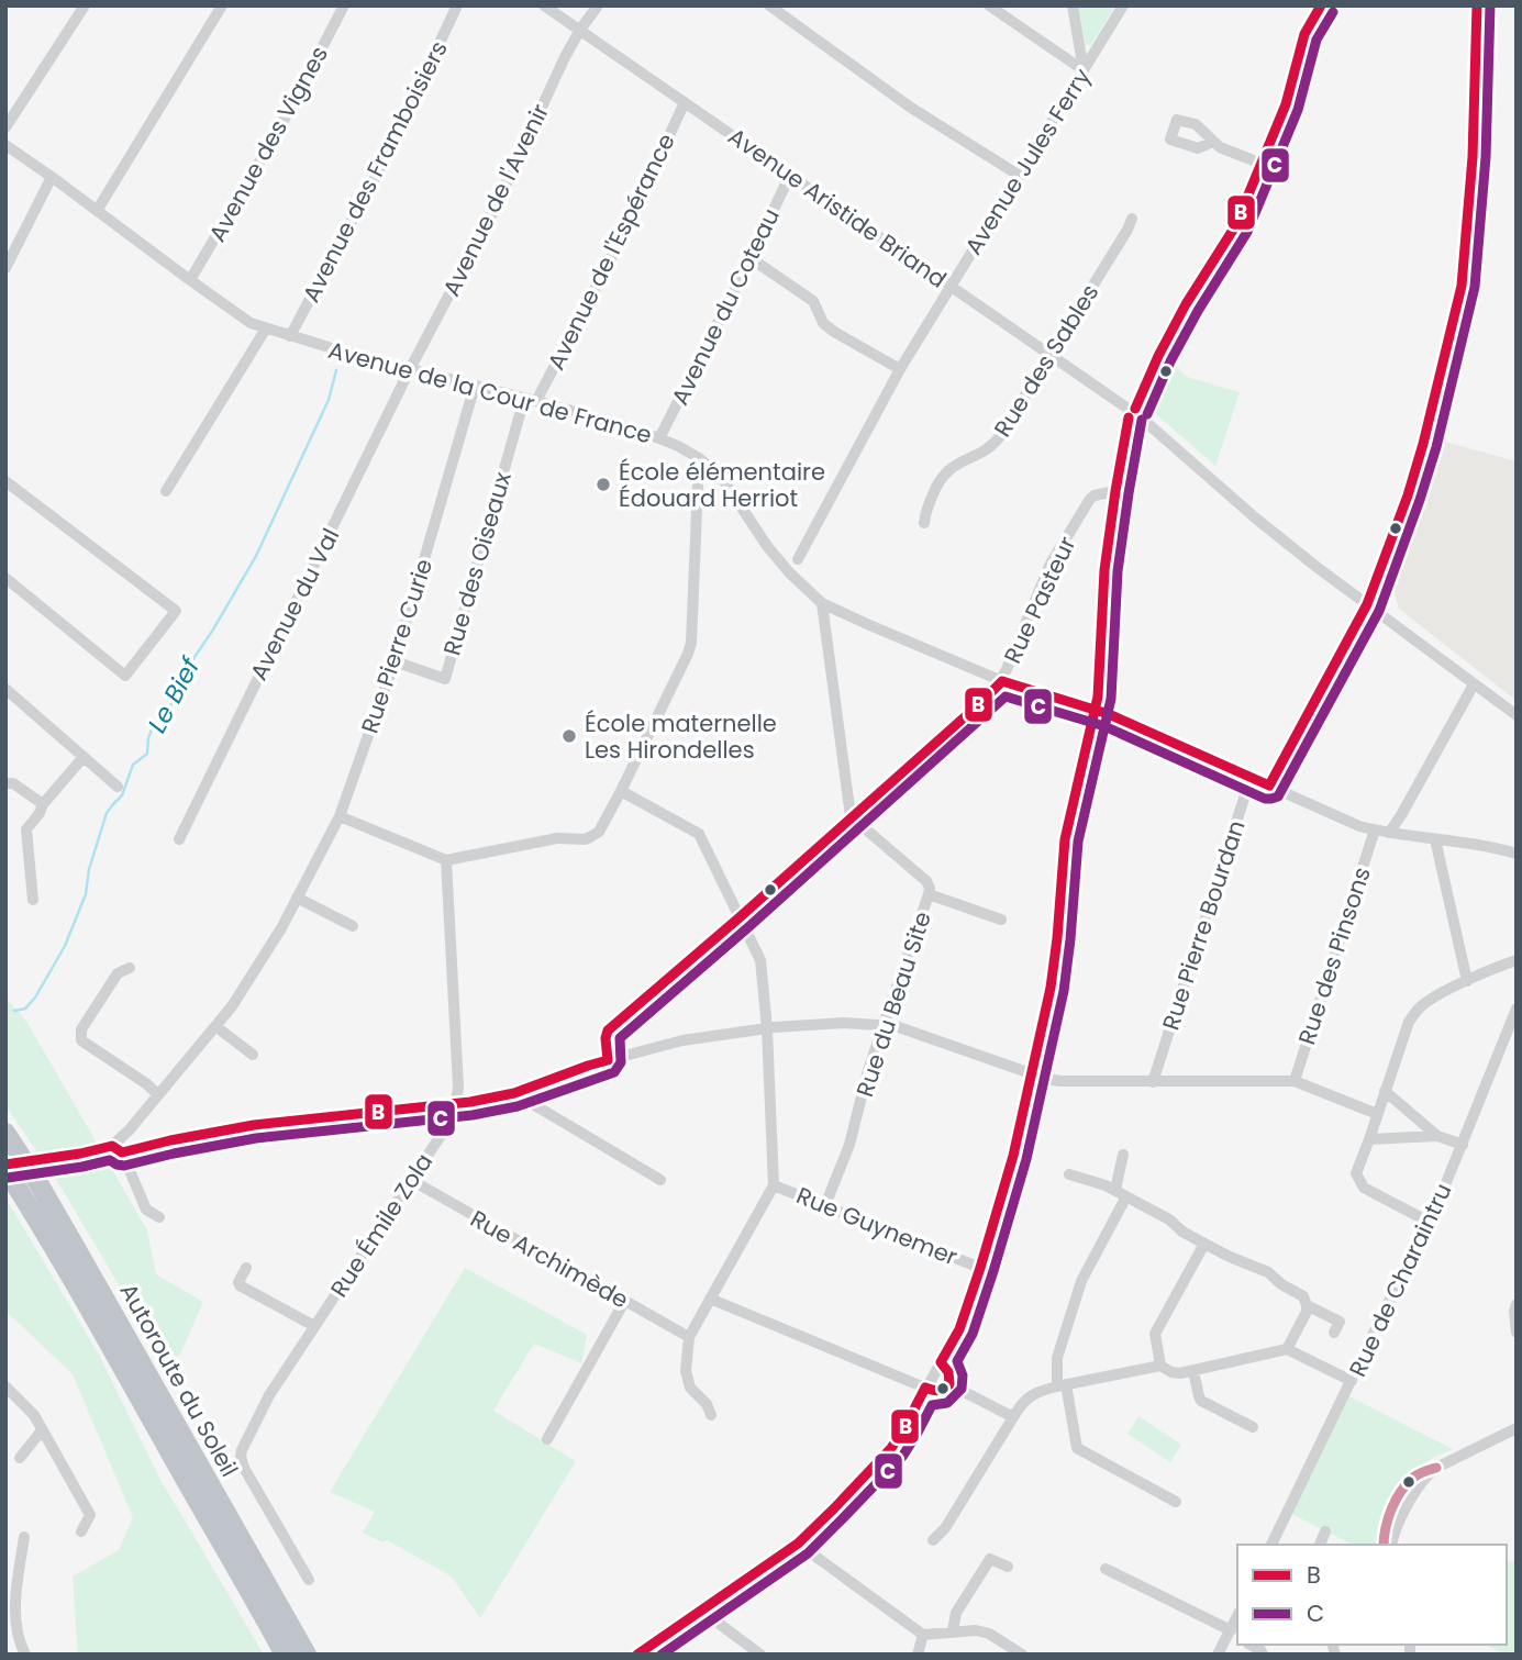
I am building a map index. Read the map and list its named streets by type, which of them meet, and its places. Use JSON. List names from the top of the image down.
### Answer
{
  "streets": {
    "highway": ["Autoroute du Soleil"],
    "street": [
      "Avenue des Vignes",
      "Avenue Jules Ferry",
      "Avenue des Framboisiers",
      "Avenue de l'Avenir",
      "Avenue Aristide Briand",
      "Avenue de l'Espérance",
      "Avenue du Coteau",
      "Rue des Sables",
      "Avenue de la Cour de France",
      "Rue des Oiseaux",
      "Rue Pasteur",
      "Avenue du Val",
      "Rue Pierre Curie",
      "Rue Pierre Bourdan",
      "Rue des Pinsons",
      "Rue du Beau Site",
      "Rue Émile Zola",
      "Rue Guynemer",
      "Rue Archimède",
      "Rue de Charaintru"
    ]
  },
  "crossings": [
    ["Avenue des Vignes", "Avenue de la Cour de France"],
    ["Avenue Jules Ferry", "Avenue Aristide Briand"],
    ["Avenue des Framboisiers", "Avenue de la Cour de France"],
    ["Avenue de l'Avenir", "Avenue Aristide Briand"],
    ["Avenue de l'Avenir", "Avenue de la Cour de France"],
    ["Avenue de l'Avenir", "Avenue du Val"],
    ["Avenue Aristide Briand", "Avenue de l'Espérance"],
    ["Avenue Aristide Briand", "Avenue du Coteau"],
    ["Avenue Aristide Briand", "Rue des Sables"],
    ["Avenue de l'Espérance", "Avenue de la Cour de France"],
    ["Avenue du Coteau", "Avenue de la Cour de France"],
    ["Avenue de la Cour de France", "Rue des Oiseaux"],
    ["Avenue de la Cour de France", "Rue Pasteur"],
    ["Avenue de la Cour de France", "Avenue du Val"],
    ["Avenue de la Cour de France", "Rue Pierre Curie"],
    ["Avenue de la Cour de France", "Rue Pierre Bourdan"],
    ["Avenue de la Cour de France", "Rue des Pinsons"],
    ["Rue des Oiseaux", "Rue Pierre Curie"],
    ["Rue Pasteur", "Rue du Beau Site"],
    ["Rue du Beau Site", "Rue Guynemer"],
    ["Rue Émile Zola", "Rue Archimède"]
  ],
  "water": ["Le Bief"],
  "places": ["École élémentaire Édouard Herriot", "École maternelle Les Hirondelles"],
  "lines": ["transit line B", "transit line C"],
  "legend": ["B", "C"]
}
